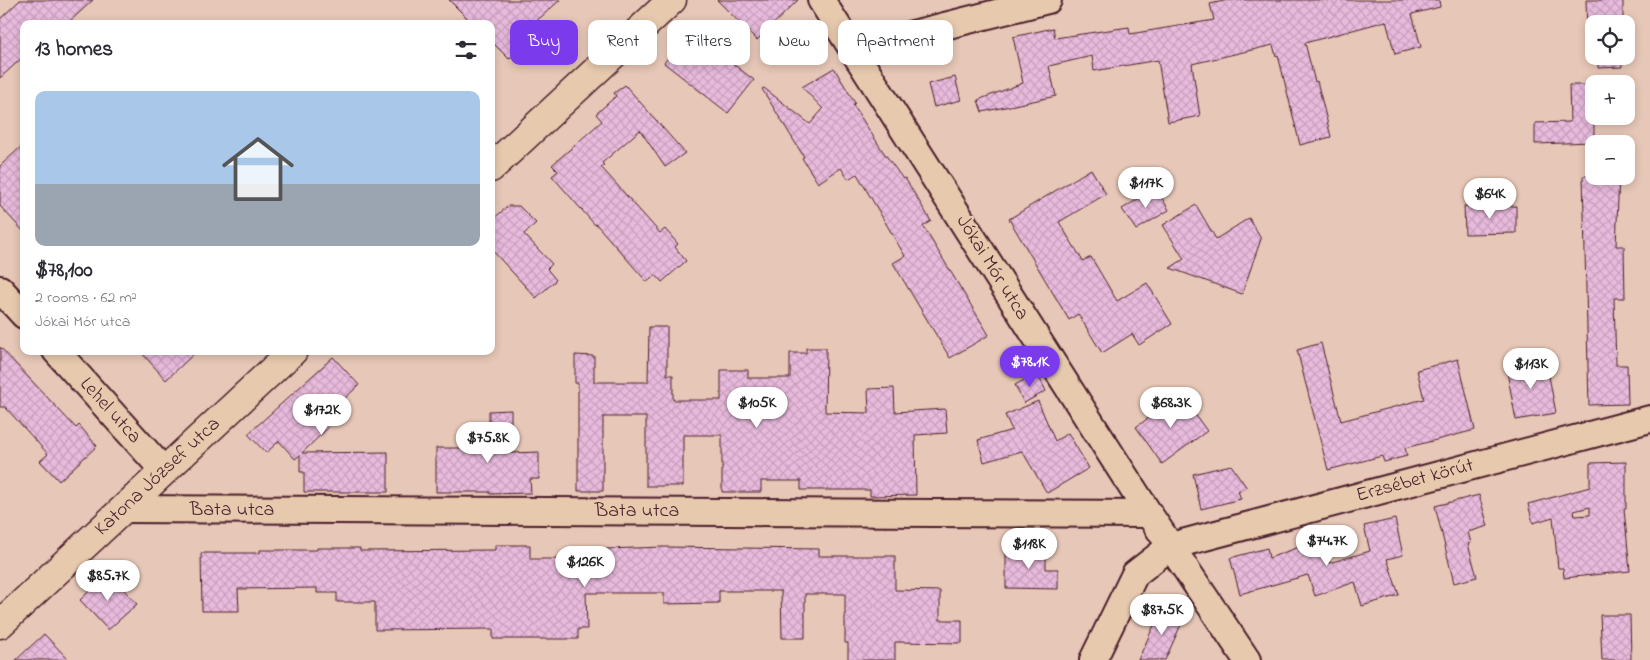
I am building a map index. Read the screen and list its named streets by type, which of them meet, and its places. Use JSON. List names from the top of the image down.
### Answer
{
  "streets": {
    "main road": ["Katona József utca"],
    "street": [
      "Jókai Mór utca",
      "Lehel utca",
      "Erzsébet körút",
      "Bata utca"
    ]
  },
  "crossings": [
    ["Jókai Mór utca", "Erzsébet körút"],
    ["Jókai Mór utca", "Bata utca"],
    ["Lehel utca", "Katona József utca"],
    ["Katona József utca", "Bata utca"]
  ],
  "page": {
    "map_buttons": ["+", "−"],
    "chip": [
      "Buy",
      "Rent",
      "Filters",
      "New",
      "Apartment"
    ],
    "heading": "13 homes",
    "list": [
      {
        "name": "$78,100",
        "note": "2 rooms · 62 m² · Jókai Mór utca"
      }
    ],
    "price": [
      "$117K",
      "$64K",
      "$78.1K",
      "$113K",
      "$105K",
      "$68.3K",
      "$172K",
      "$75.8K",
      "$74.7K",
      "$118K",
      "$126K",
      "$85.7K",
      "$87.5K"
    ]
  }
}
